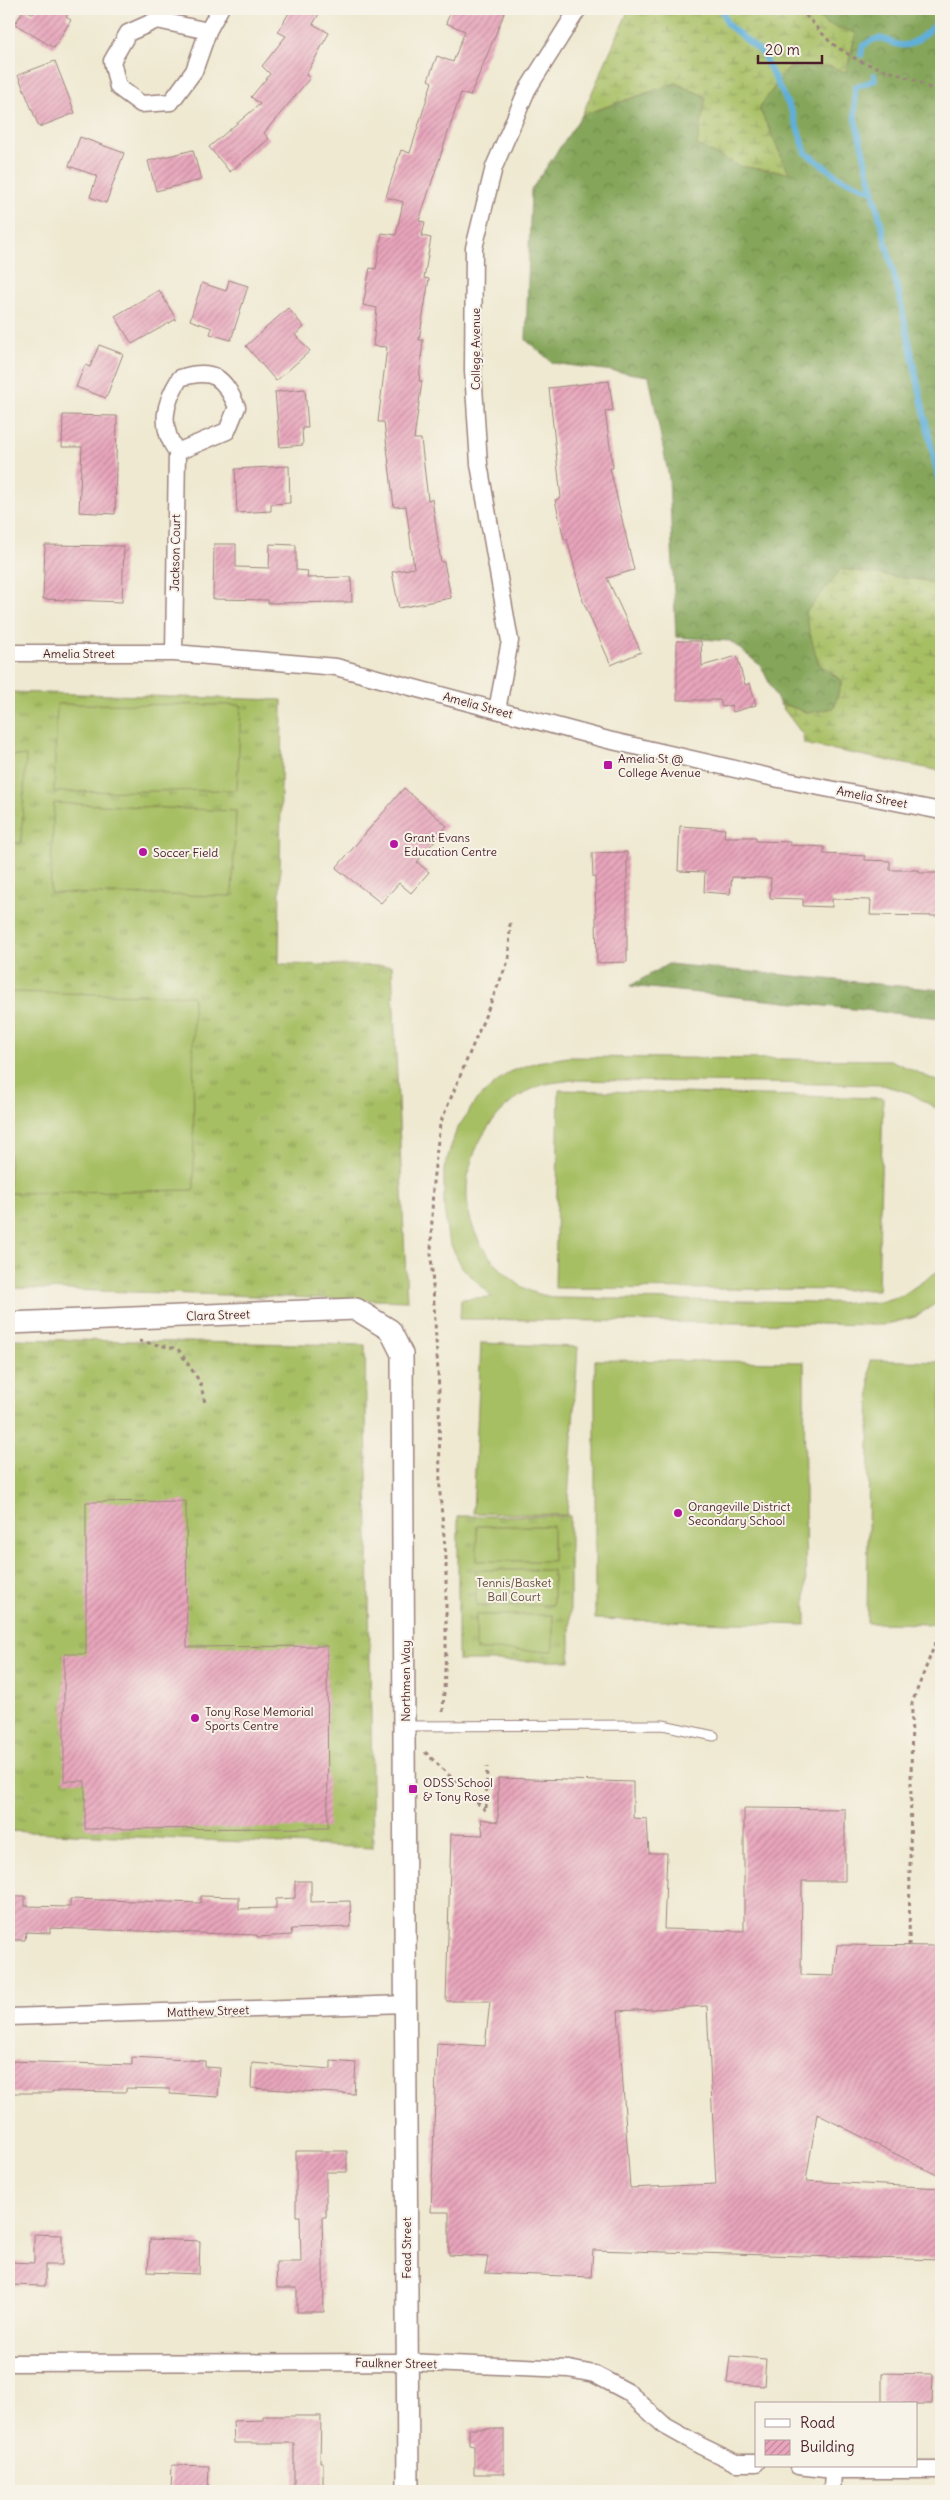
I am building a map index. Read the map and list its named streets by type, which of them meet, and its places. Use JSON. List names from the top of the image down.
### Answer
{
  "streets": {
    "street": [
      "College Avenue",
      "Jackson Court",
      "Amelia Street",
      "Clara Street",
      "Northmen Way",
      "Matthew Street",
      "Fead Street",
      "Faulkner Street"
    ]
  },
  "crossings": [
    ["College Avenue", "Amelia Street"],
    ["Jackson Court", "Amelia Street"],
    ["Clara Street", "Northmen Way"],
    ["Northmen Way", "Matthew Street"],
    ["Northmen Way", "Fead Street"],
    ["Matthew Street", "Fead Street"],
    ["Fead Street", "Faulkner Street"]
  ],
  "parks": ["Tennis/Basket Ball Court"],
  "places": {
    "transit": ["Amelia St @ College Avenue", "ODSS School & Tony Rose"],
    "other": [
      "Grant Evans Education Centre",
      "Soccer Field",
      "Orangeville District Secondary School",
      "Tony Rose Memorial Sports Centre"
    ]
  },
  "legend": ["Road", "Building"],
  "scale_bar": "20 m"
}
